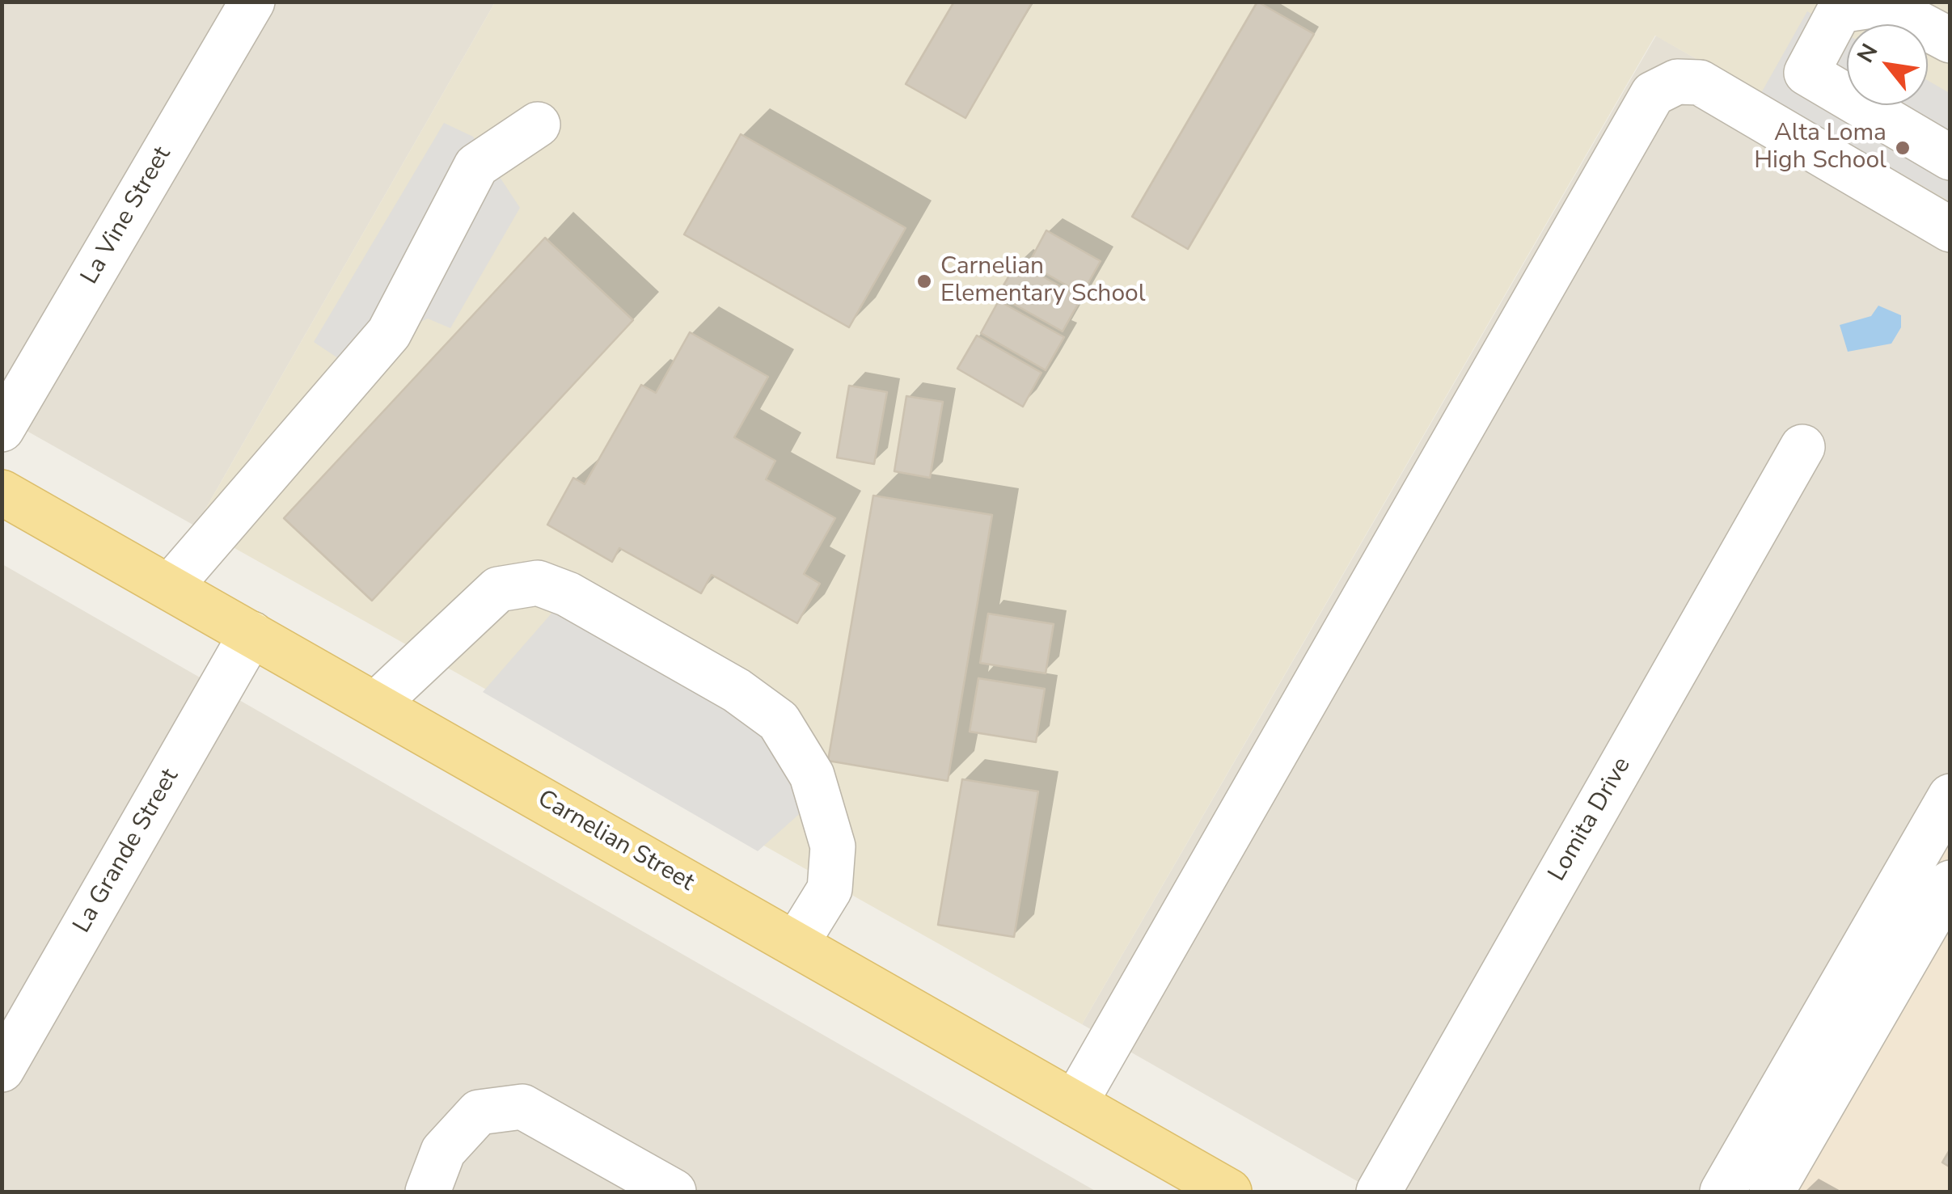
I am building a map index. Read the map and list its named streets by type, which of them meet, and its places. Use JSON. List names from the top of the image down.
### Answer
{
  "streets": {
    "main road": ["Carnelian Street"],
    "street": ["La Vine Street", "Lomita Drive", "La Grande Street"]
  },
  "crossings": [
    ["Carnelian Street", "La Grande Street"]
  ],
  "places": ["Alta Loma High School", "Carnelian Elementary School"],
  "north": "top left"
}
